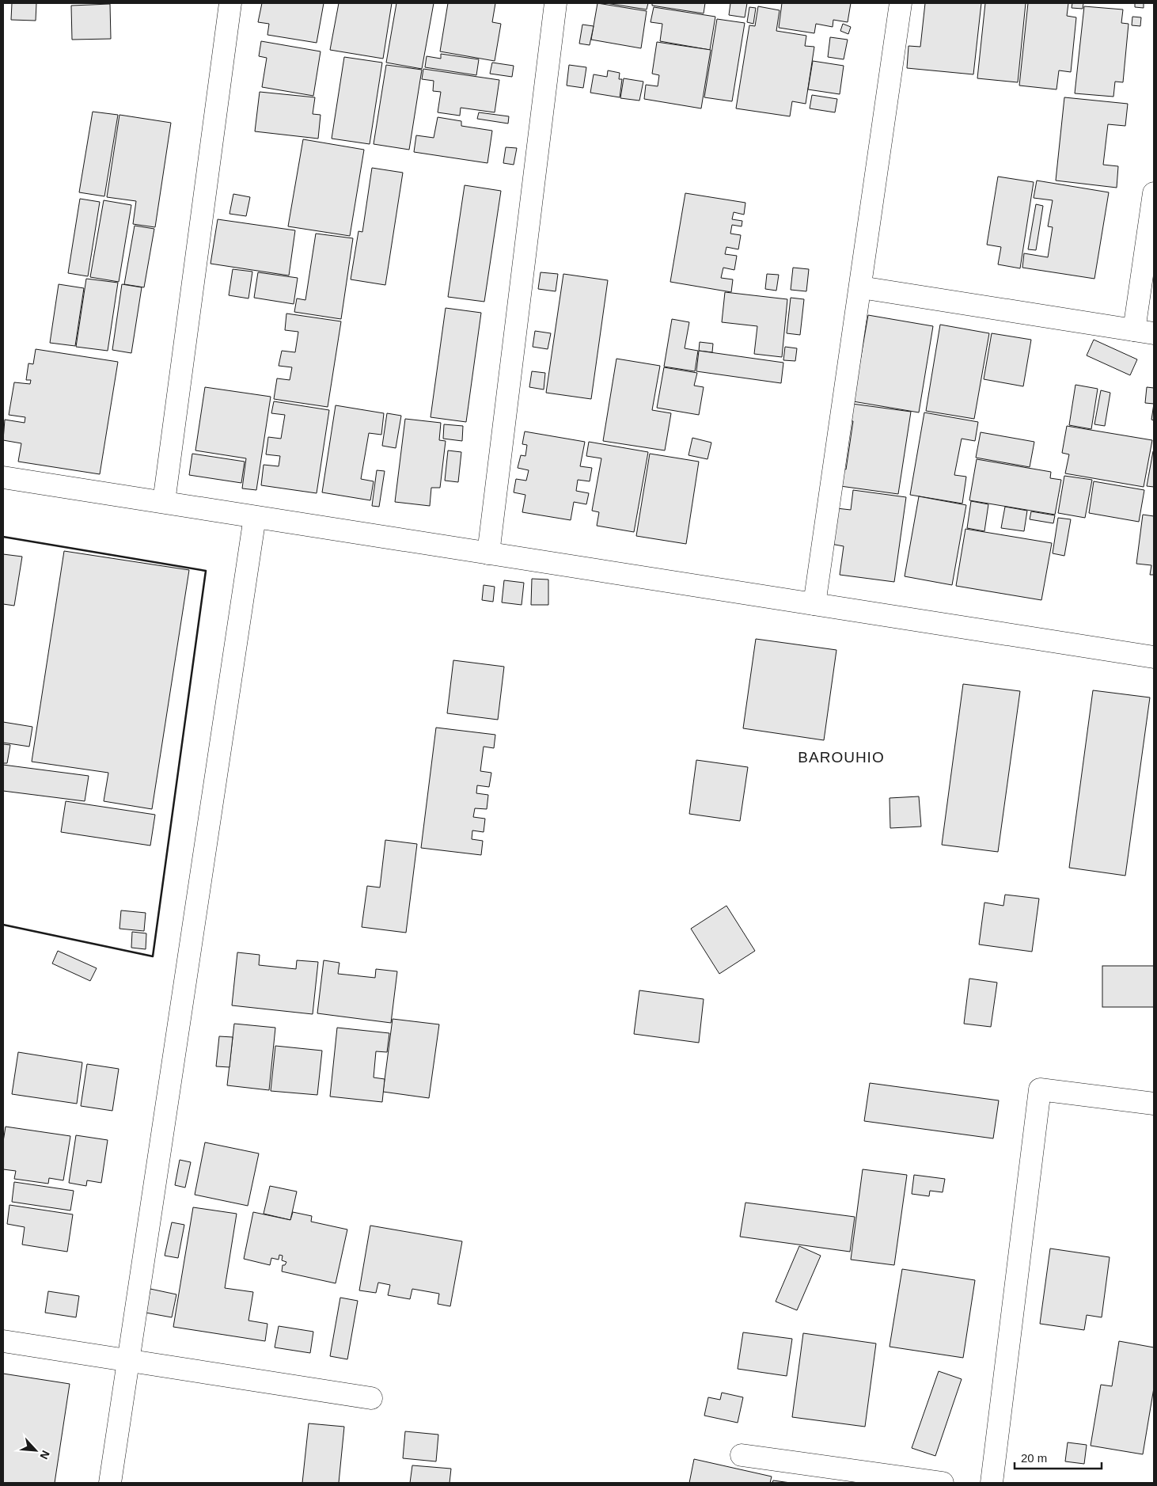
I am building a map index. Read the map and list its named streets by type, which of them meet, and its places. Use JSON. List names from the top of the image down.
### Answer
{
  "districts": ["BAROUHIO"],
  "scale_bar": "20 m",
  "north": "bottom right"
}
